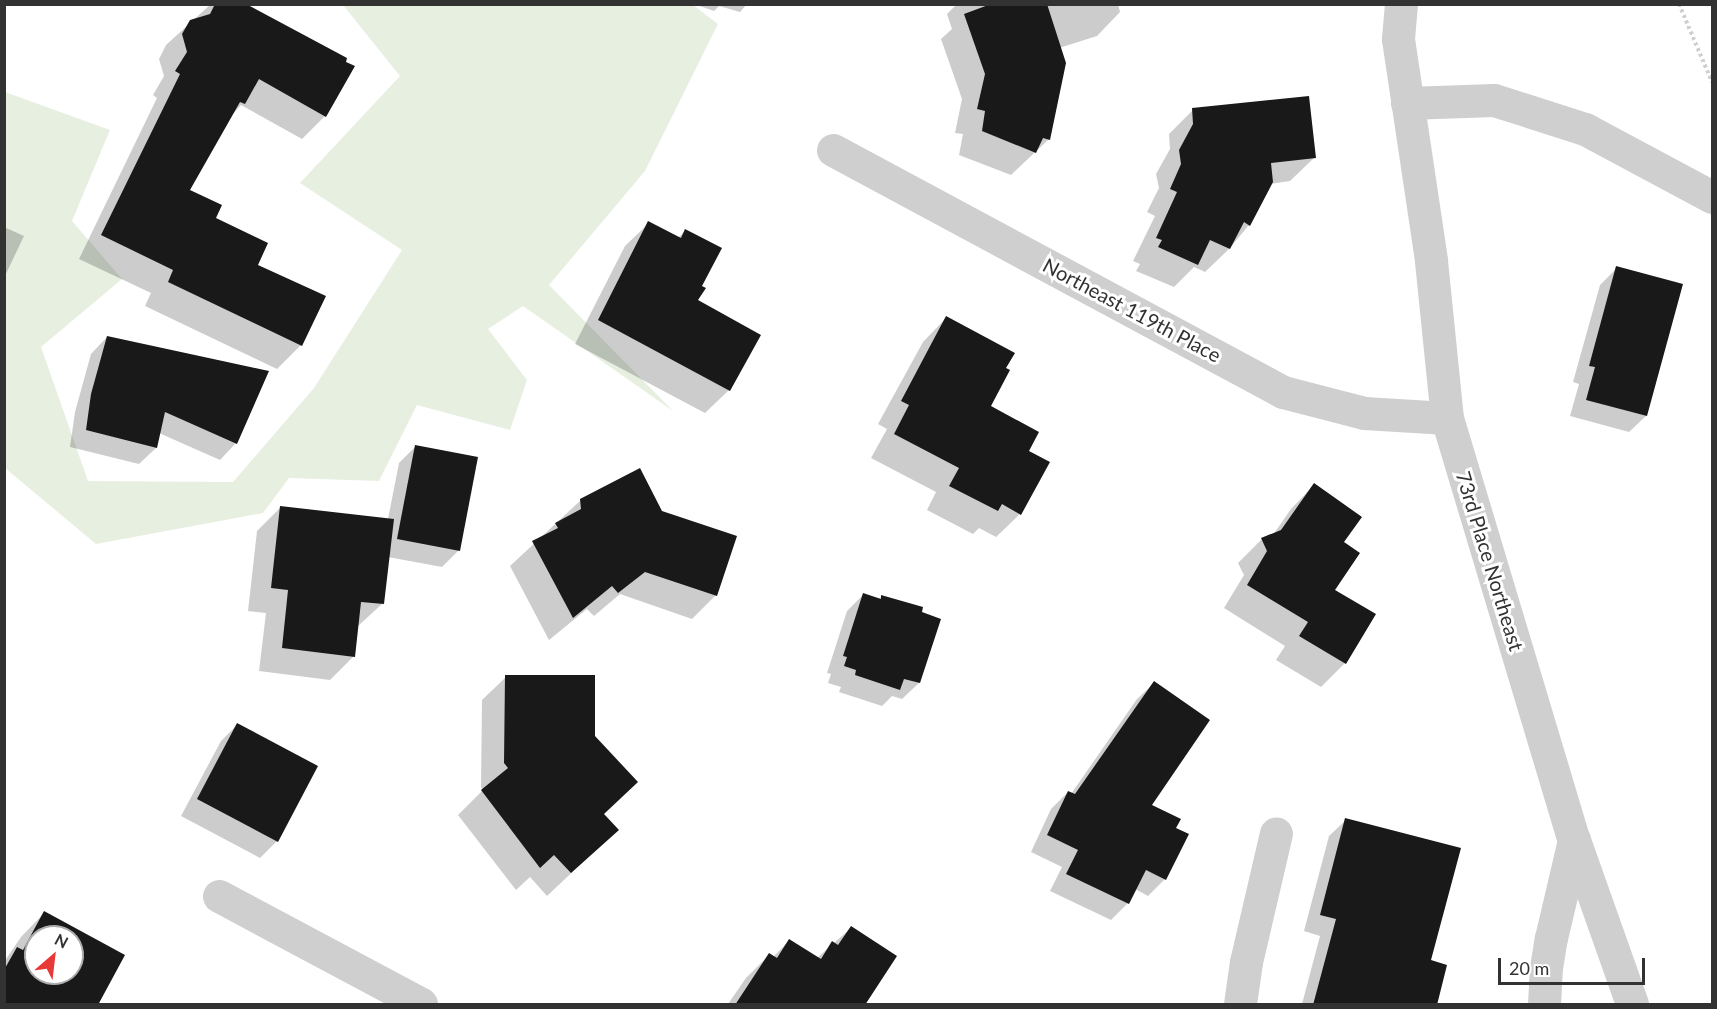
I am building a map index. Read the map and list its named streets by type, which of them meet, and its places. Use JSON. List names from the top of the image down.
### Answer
{
  "streets": {
    "street": ["Northeast 119th Place", "73rd Place Northeast"]
  },
  "crossings": [
    ["Northeast 119th Place", "73rd Place Northeast"]
  ],
  "scale_bar": "20 m",
  "north": "top right"
}
